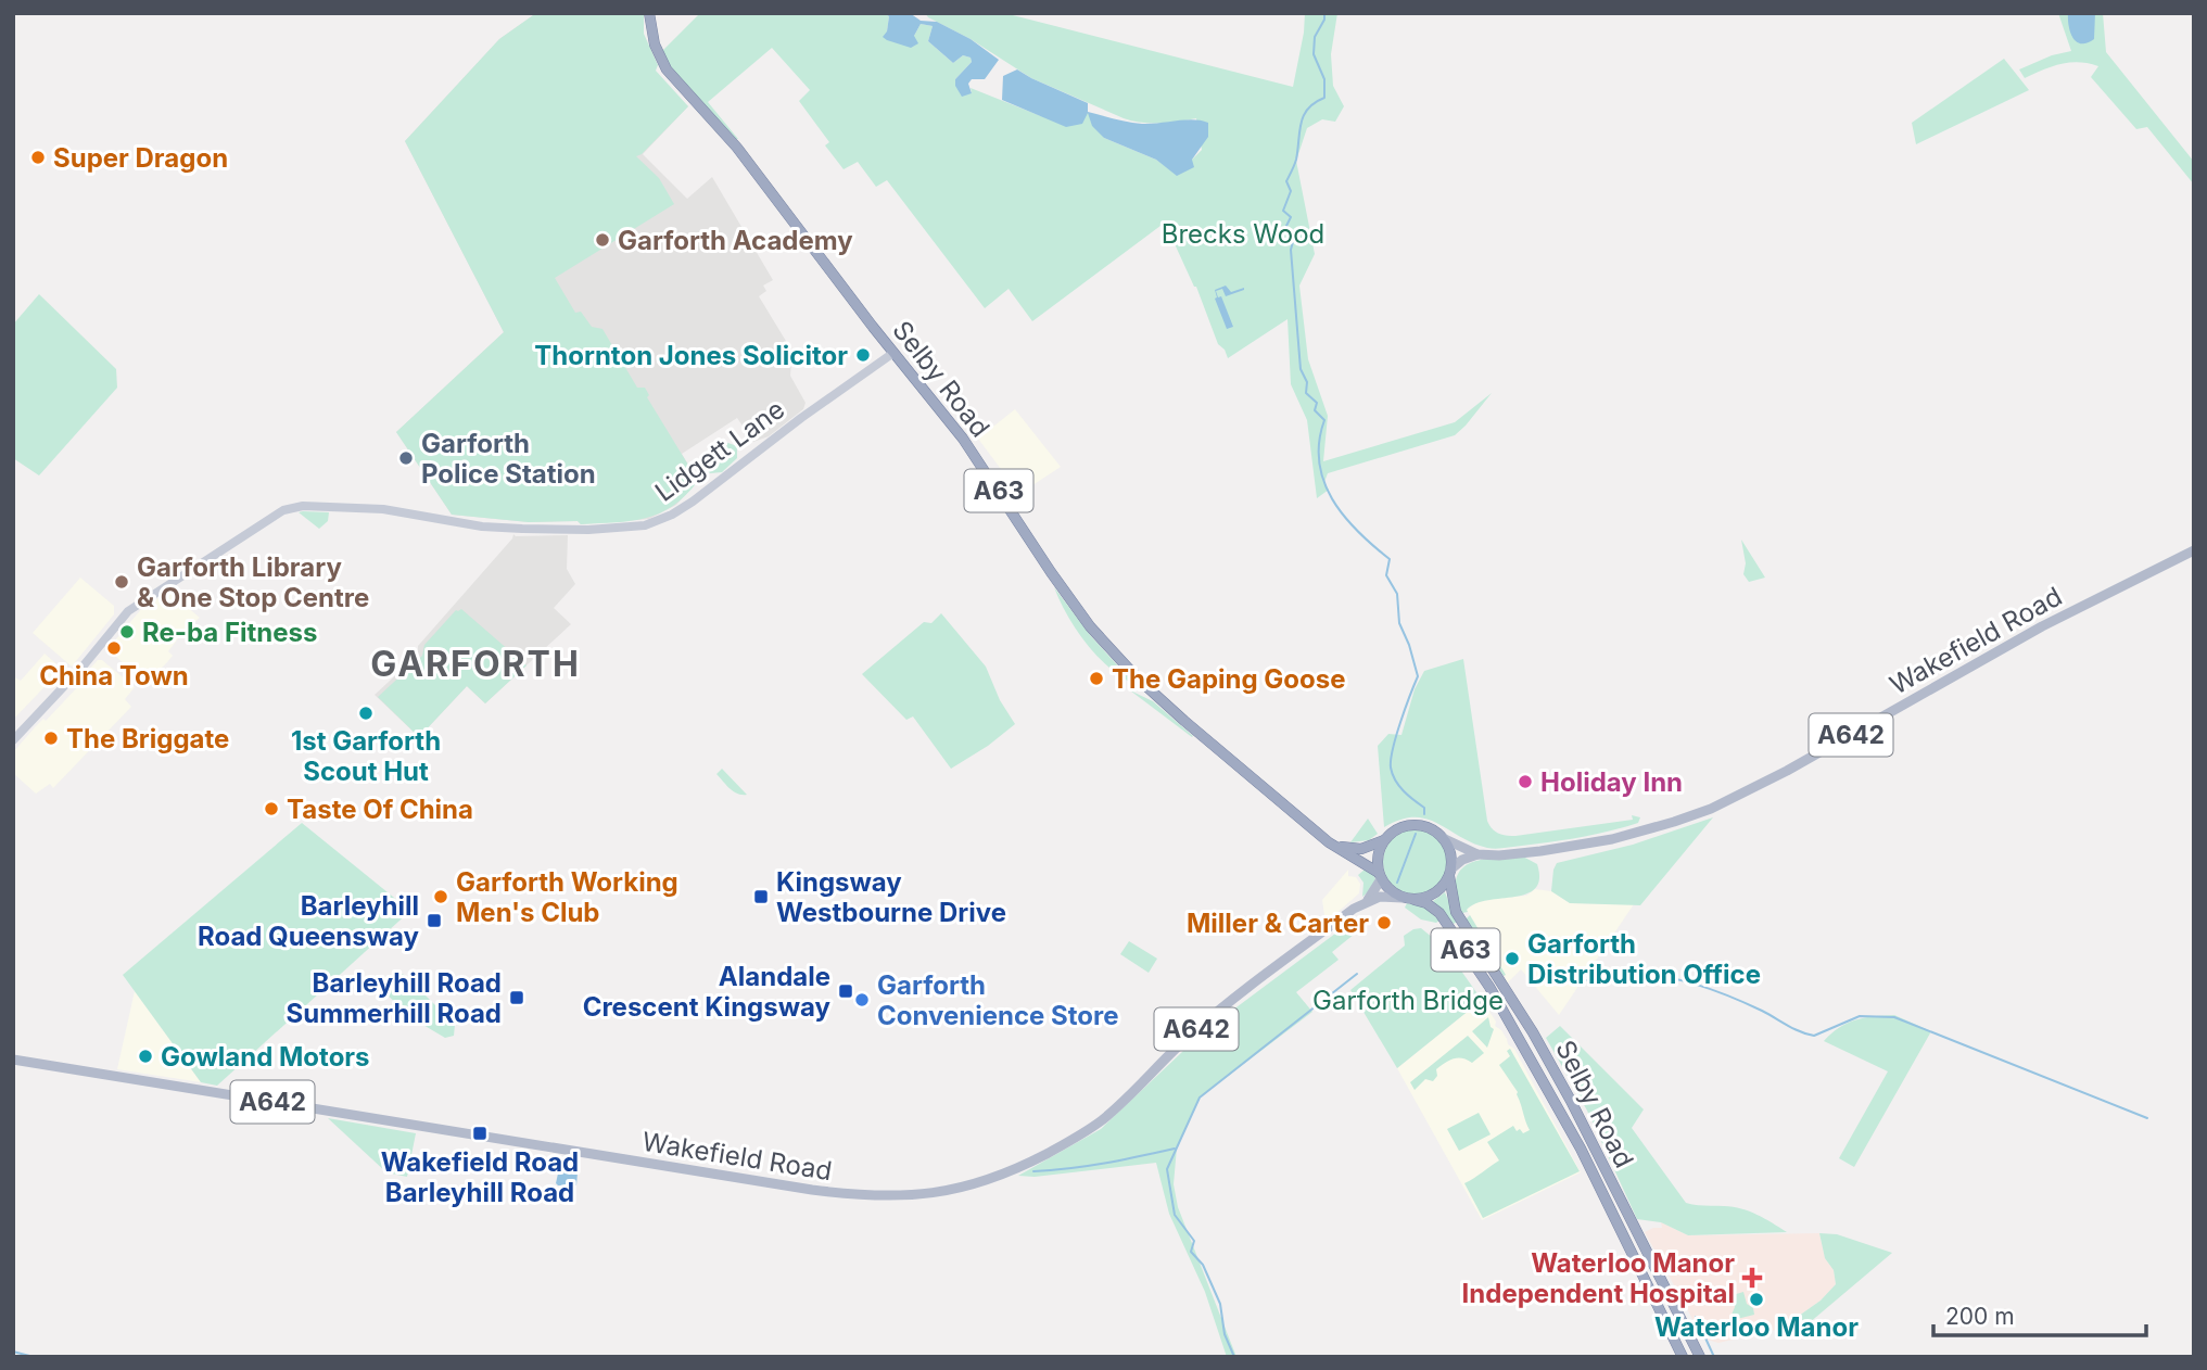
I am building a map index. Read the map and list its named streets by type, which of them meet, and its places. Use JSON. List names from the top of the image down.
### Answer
{
  "streets": {
    "highway": ["Selby Road", "A63"],
    "main road": ["Lidgett Lane", "Wakefield Road", "A642"]
  },
  "crossings": [
    ["Selby Road", "Lidgett Lane"],
    ["Selby Road", "Wakefield Road"]
  ],
  "districts": ["GARFORTH"],
  "parks": ["Brecks Wood", "Garforth Bridge"],
  "places": {
    "other": [
      "Super Dragon",
      "Garforth Academy",
      "Thornton Jones Solicitor",
      "Garforth Police Station",
      "Garforth Library & One Stop Centre",
      "Re-ba Fitness",
      "China Town",
      "The Gaping Goose",
      "1st Garforth Scout Hut",
      "The Briggate",
      "Holiday Inn",
      "Taste Of China",
      "Garforth Working Men's Club",
      "Miller & Carter",
      "Garforth Distribution Office",
      "Garforth Convenience Store",
      "Gowland Motors",
      "Waterloo Manor"
    ],
    "transit": [
      "Kingsway Westbourne Drive",
      "Barleyhill Road Queensway",
      "Alandale Crescent Kingsway",
      "Barleyhill Road Summerhill Road",
      "Wakefield Road Barleyhill Road"
    ],
    "health": ["Waterloo Manor Independent Hospital"]
  },
  "scale_bar": "200 m"
}
